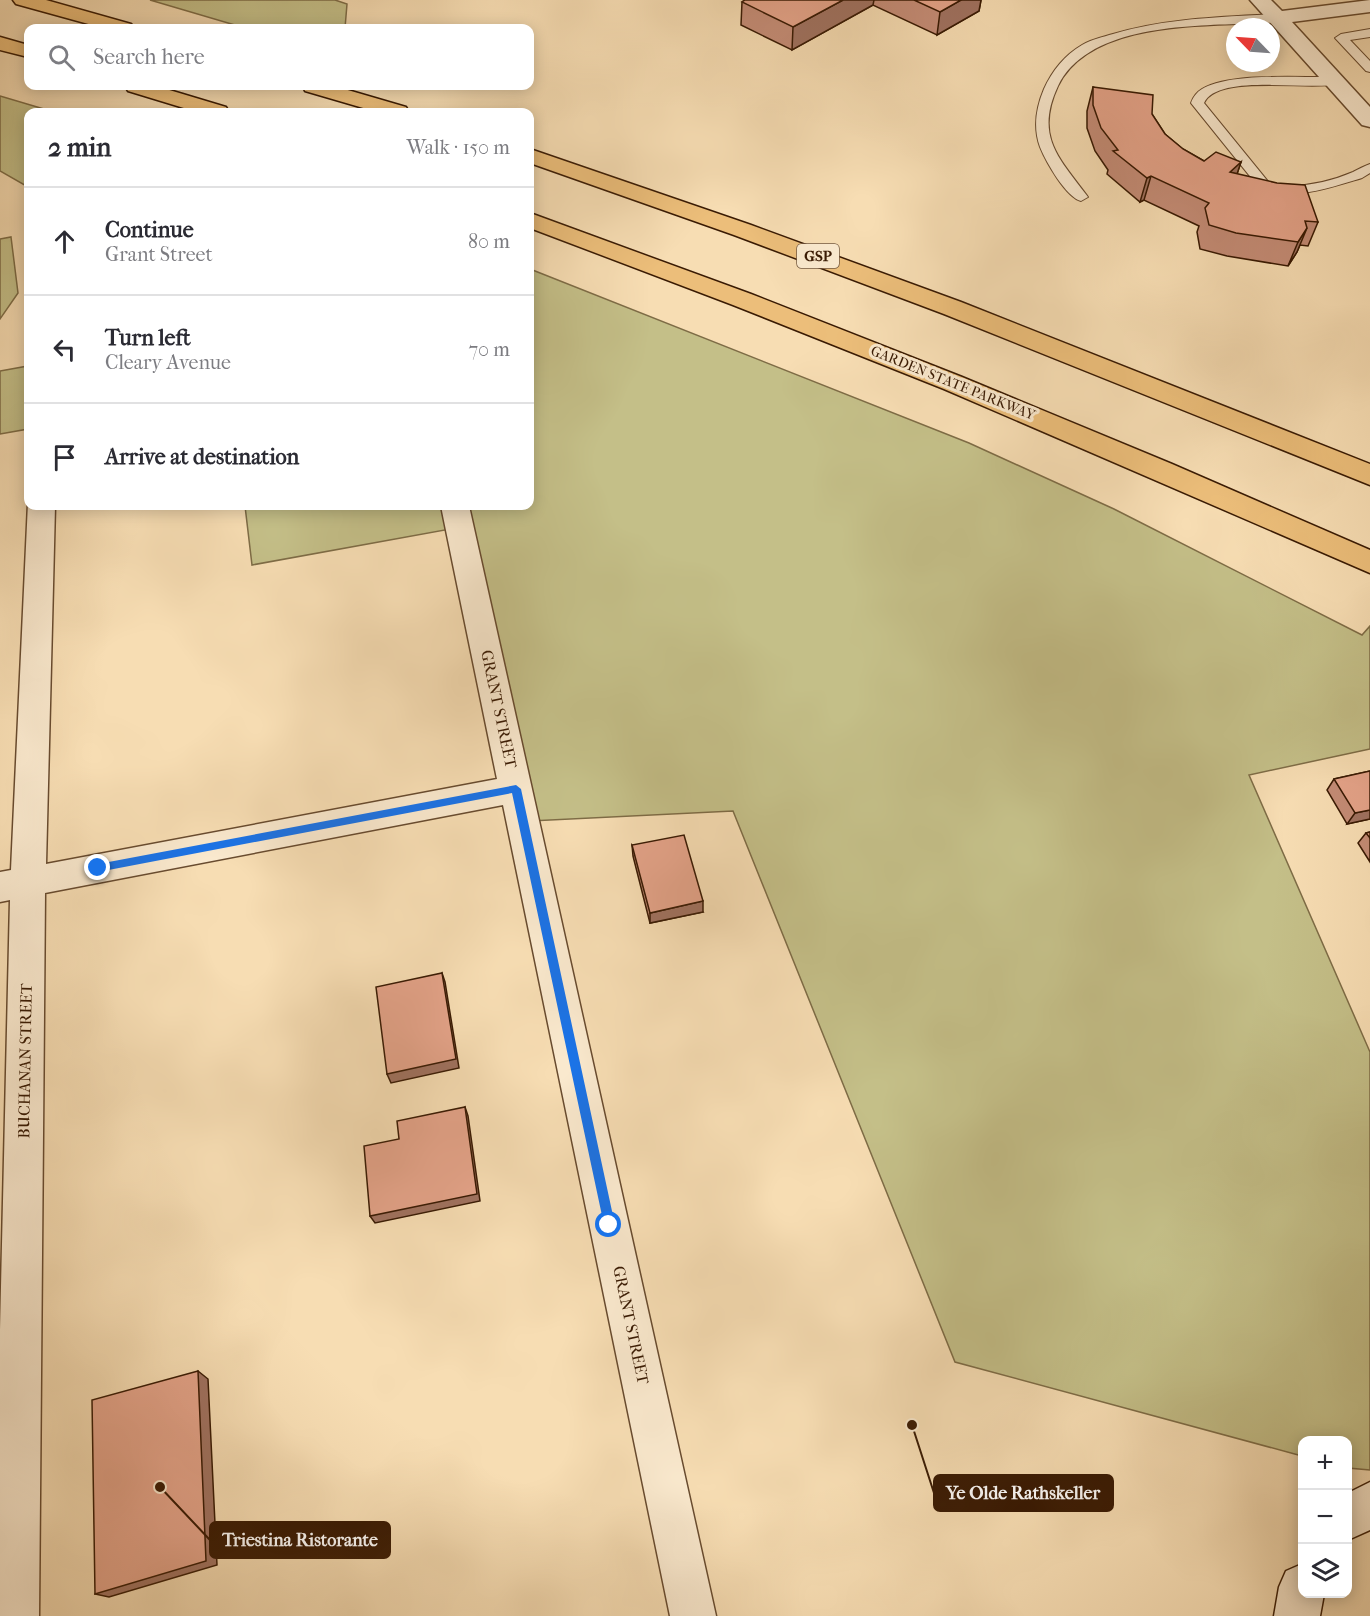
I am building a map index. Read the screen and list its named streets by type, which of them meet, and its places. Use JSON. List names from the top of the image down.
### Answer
{
  "streets": {
    "highway": ["GSP", "GARDEN STATE PARKWAY"],
    "street": ["GRANT STREET", "BUCHANAN STREET"]
  },
  "places": ["Ye Olde Rathskeller", "Triestina Ristorante"],
  "north": "top left",
  "page": {
    "search": "Search here",
    "heading": ["2 min", "Walk · 150 m"],
    "list": [
      ["Continue", "Grant Street", "80 m"],
      ["Turn left", "Cleary Avenue", "70 m"],
      "Arrive at destination"
    ],
    "map_buttons": ["+", "−"]
  }
}
